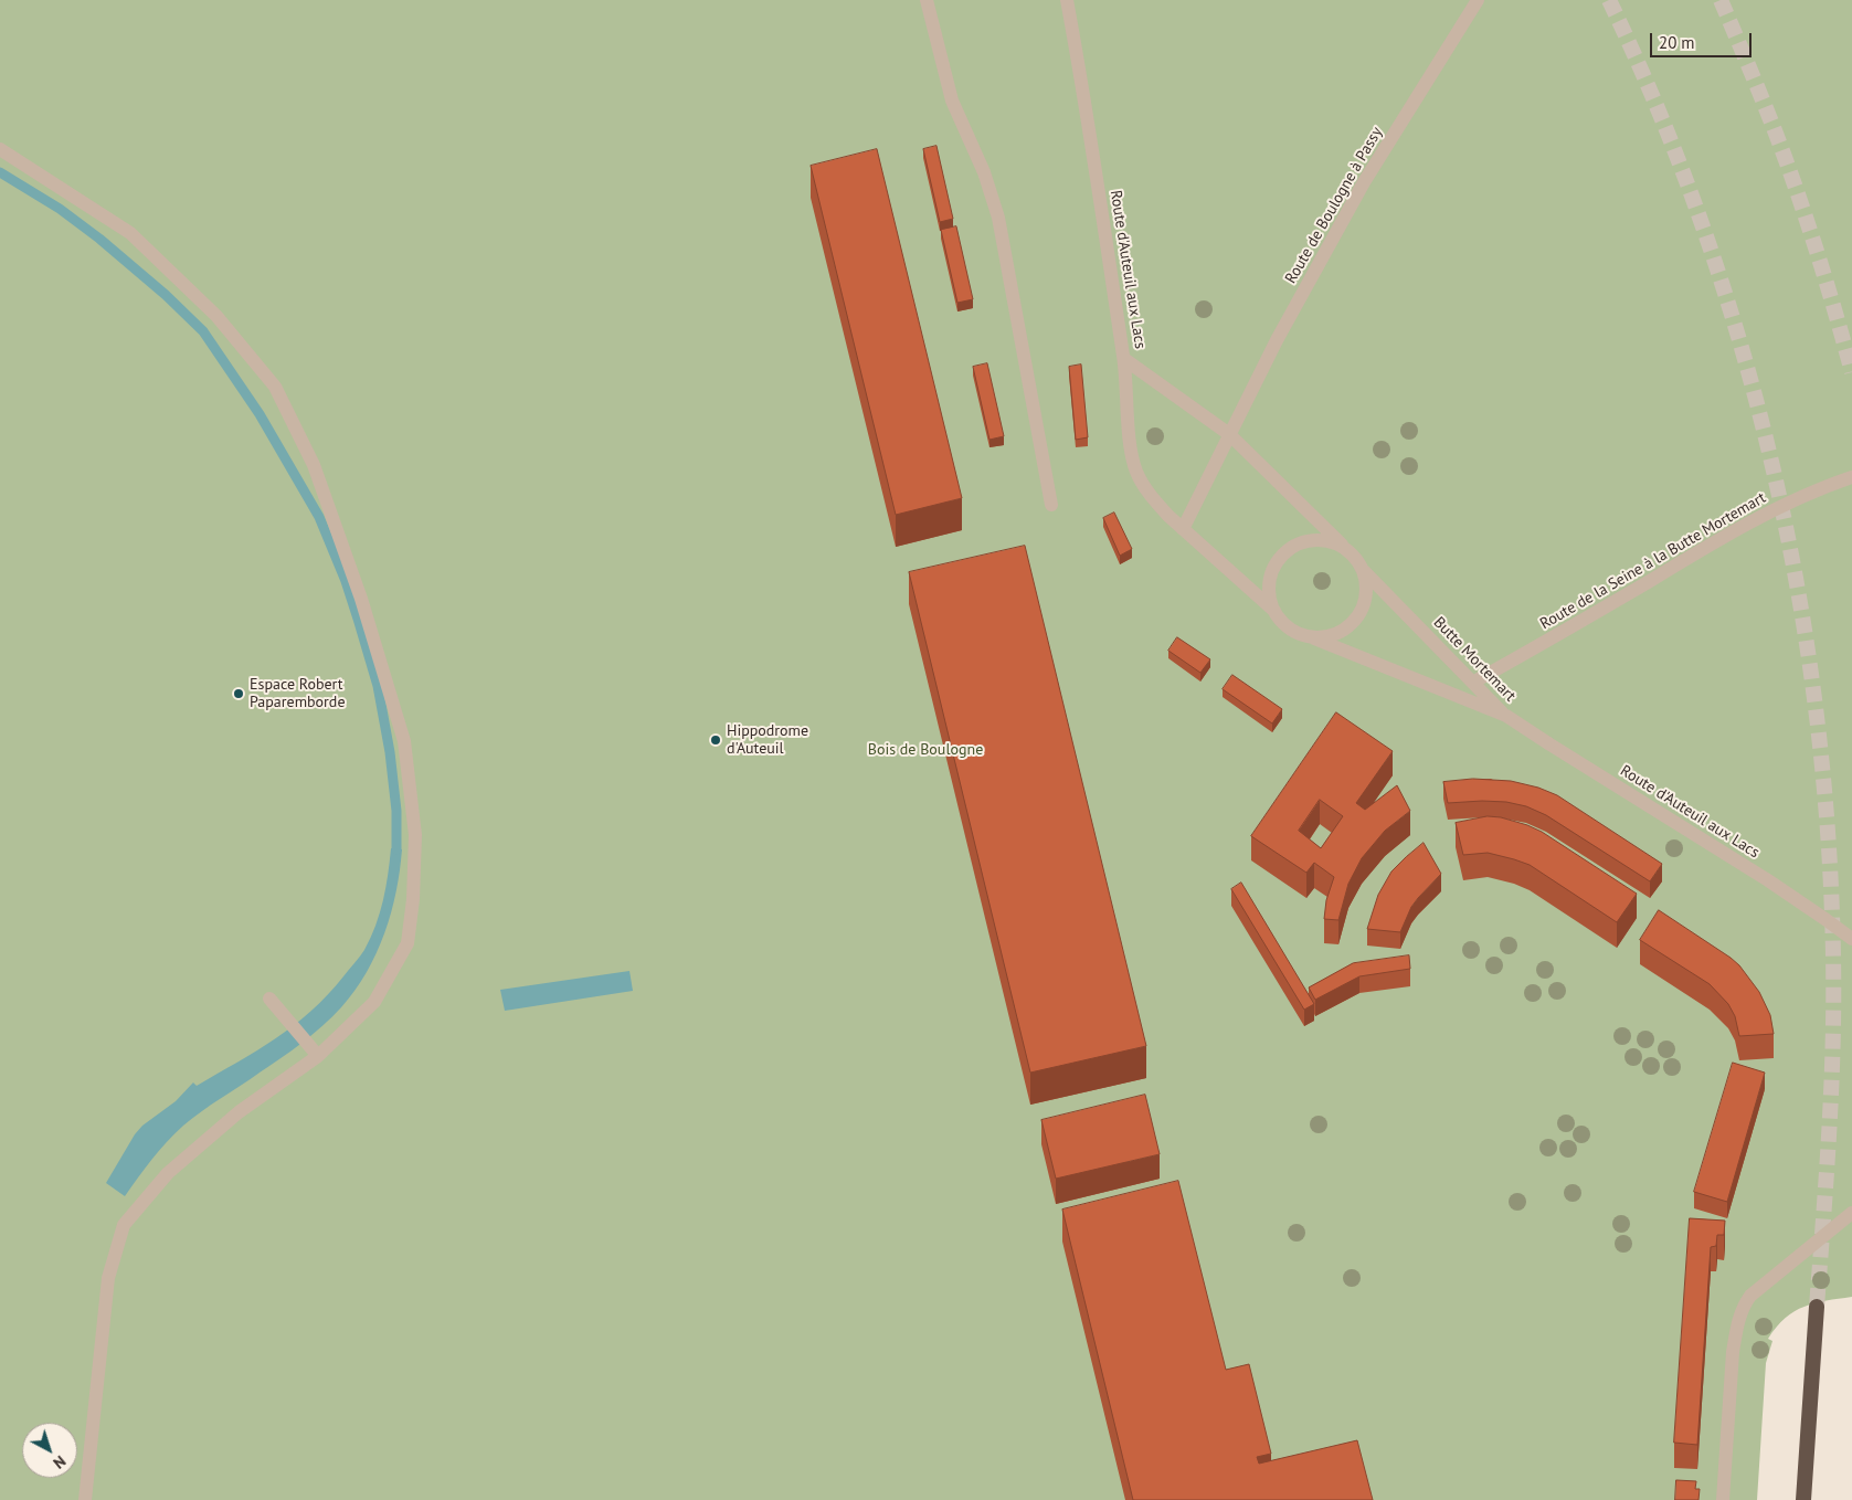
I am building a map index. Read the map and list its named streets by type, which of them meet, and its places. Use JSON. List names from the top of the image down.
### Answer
{
  "streets": {
    "street": [
      "Route de Boulogne à Passy",
      "Route d'Auteuil aux Lacs",
      "Route de la Seine à la Butte Mortemart",
      "Butte Mortemart"
    ]
  },
  "crossings": [
    ["Route de Boulogne à Passy", "Butte Mortemart"],
    ["Route d'Auteuil aux Lacs", "Butte Mortemart"],
    ["Route de la Seine à la Butte Mortemart", "Butte Mortemart"]
  ],
  "parks": ["Bois de Boulogne"],
  "places": ["Espace Robert Paparemborde", "Hippodrome d'Auteuil"],
  "scale_bar": "20 m",
  "north": "bottom right"
}
